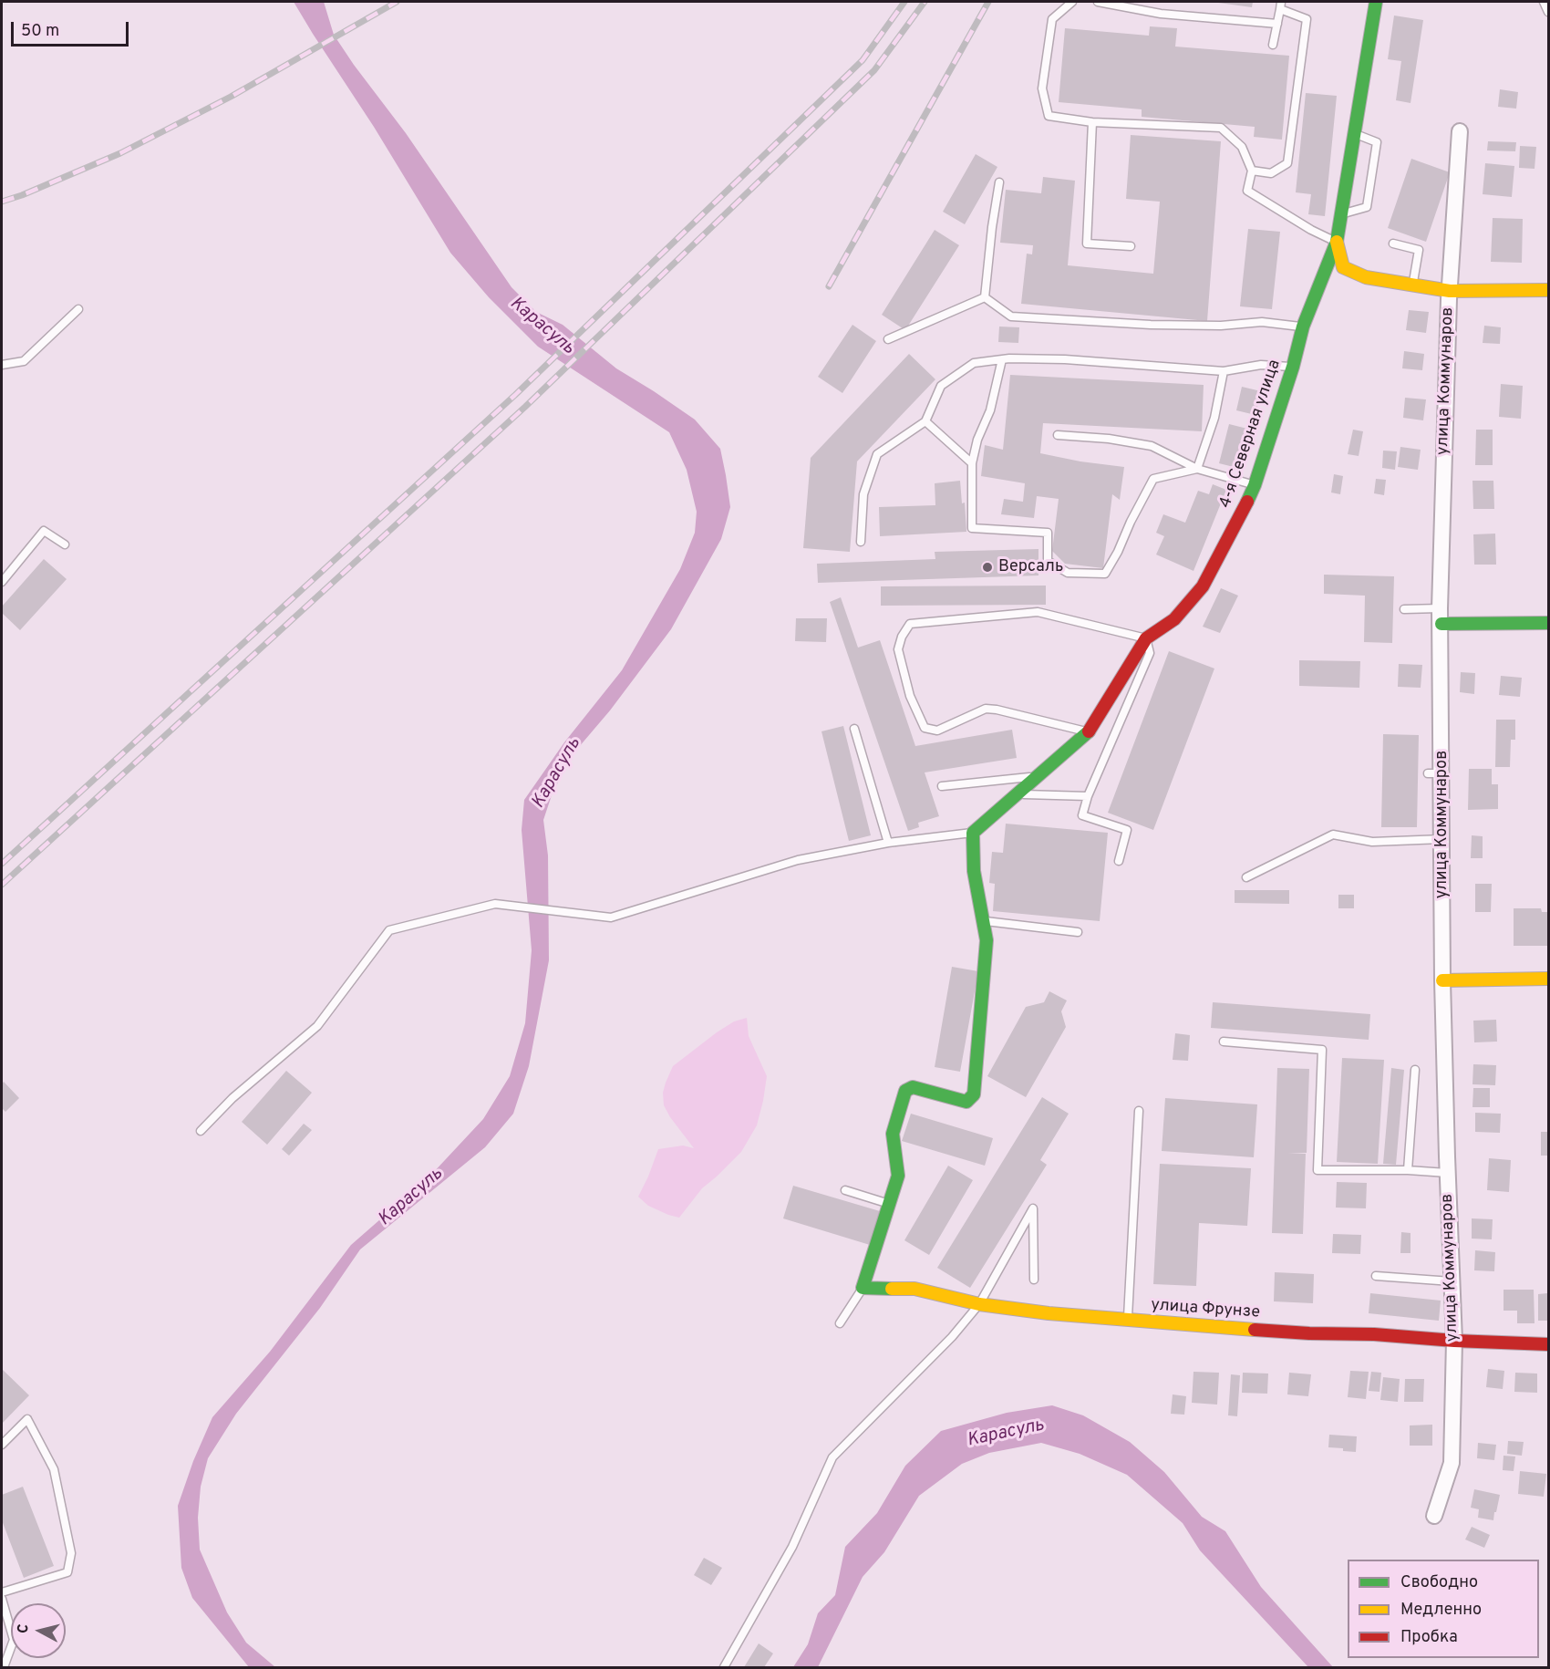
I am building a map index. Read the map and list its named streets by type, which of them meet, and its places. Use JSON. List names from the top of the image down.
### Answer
{
  "streets": {
    "street": ["улица Коммунаров", "4-я Северная улица", "улица Фрунзе"]
  },
  "crossings": [
    ["улица Коммунаров", "улица Фрунзе"]
  ],
  "water": ["Карасуль"],
  "places": ["Версаль"],
  "legend": ["Свободно", "Медленно", "Пробка"],
  "scale_bar": "50 m",
  "north": "left"
}
